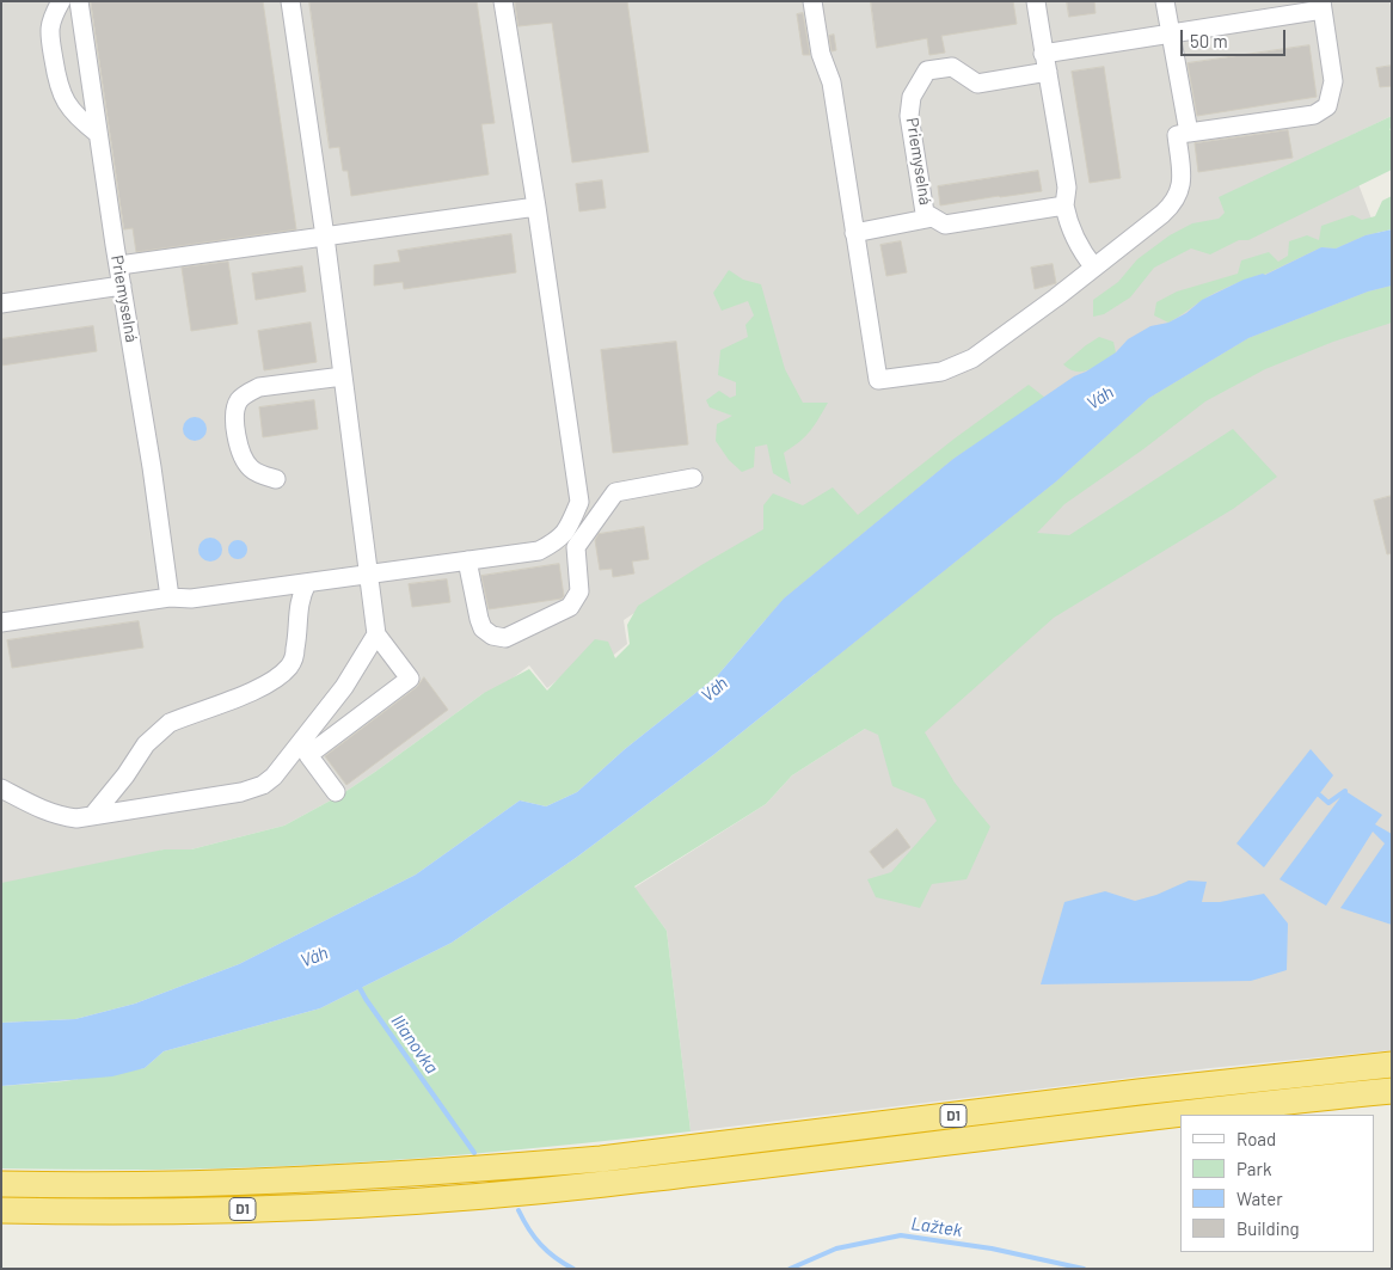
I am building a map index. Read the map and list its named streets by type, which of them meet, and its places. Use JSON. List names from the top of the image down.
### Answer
{
  "streets": {
    "highway": ["D1"],
    "lane": ["Priemyselná"]
  },
  "water": ["Váh", "Ilianovka", "Lažtek"],
  "legend": [
    "Road",
    "Park",
    "Water",
    "Building"
  ],
  "scale_bar": "50 m"
}
